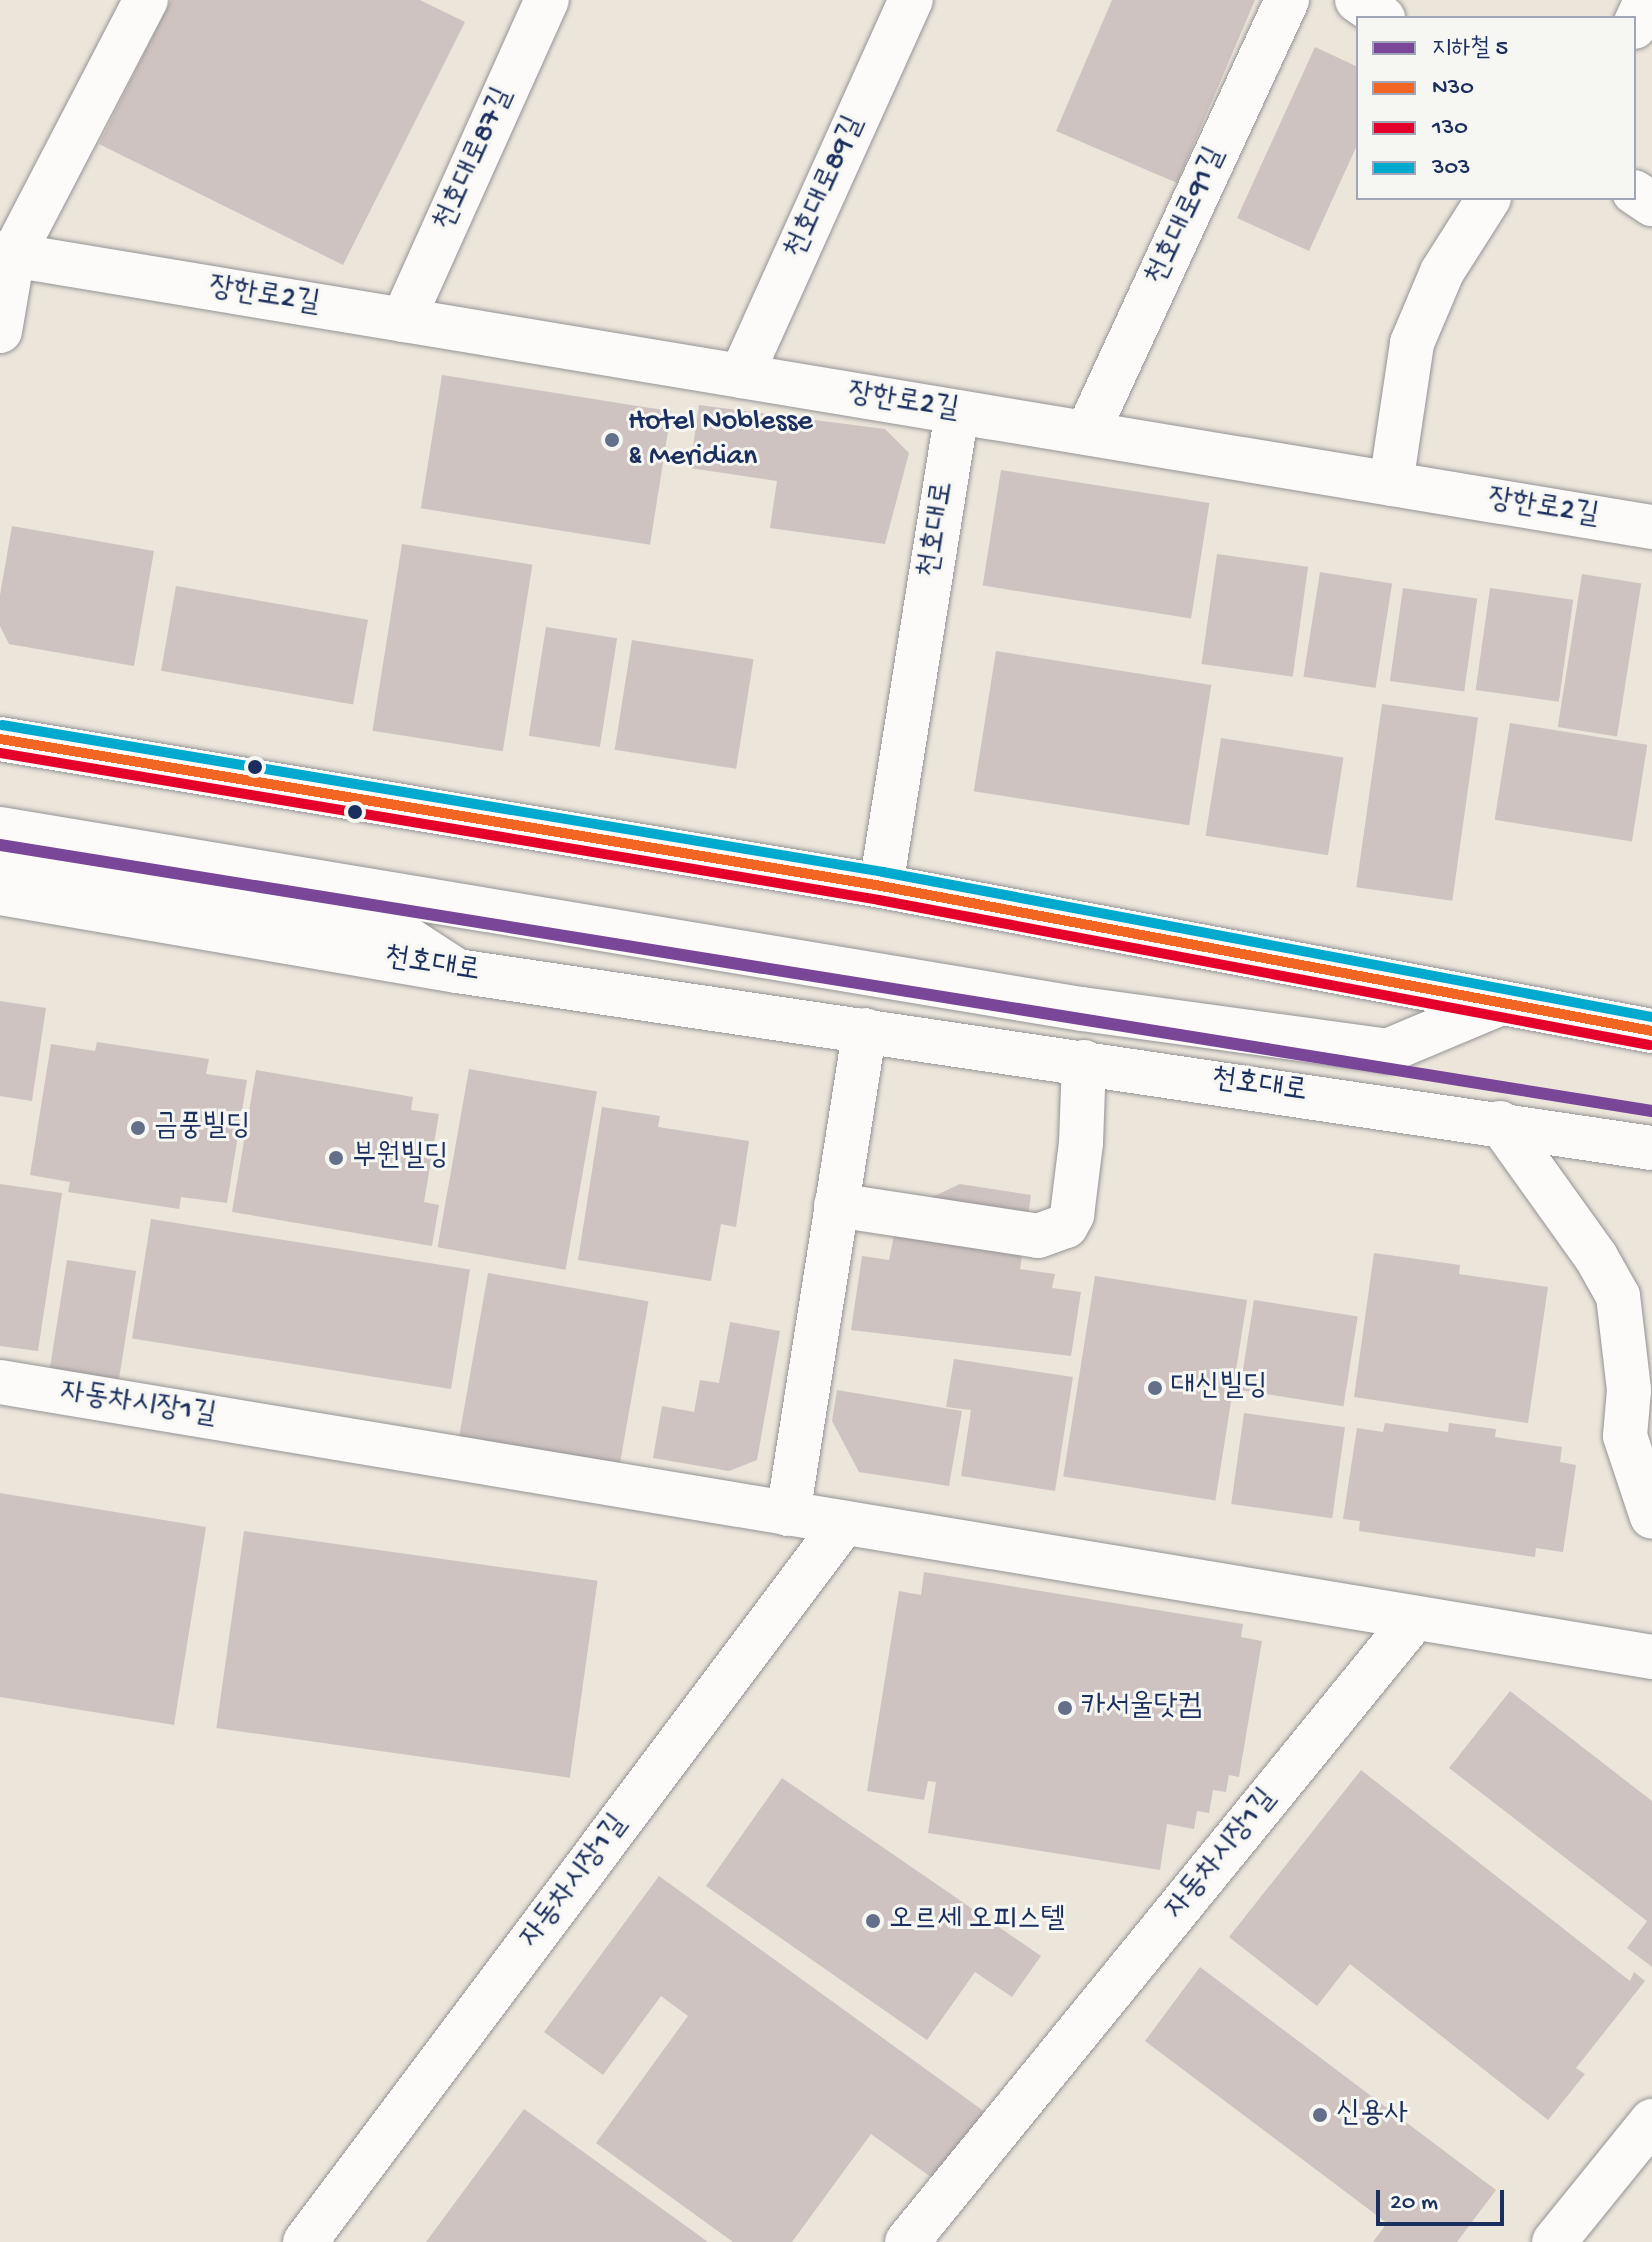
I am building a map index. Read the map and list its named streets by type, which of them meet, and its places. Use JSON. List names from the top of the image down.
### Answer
{
  "streets": {
    "street": [
      "천호대로87길",
      "천호대로89길",
      "천호대로91길",
      "장한로2길",
      "천호대로",
      "자동차시장1길"
    ]
  },
  "crossings": [
    ["천호대로87길", "장한로2길"],
    ["천호대로89길", "장한로2길"],
    ["천호대로91길", "장한로2길"],
    ["장한로2길", "천호대로"]
  ],
  "places": [
    "Hotel Noblesse & Meridian",
    "금풍빌딩",
    "부원빌딩",
    "대신빌딩",
    "카서울닷컴",
    "오르세 오피스텔",
    "신용사"
  ],
  "lines": [
    "transit line 303",
    "transit line N30",
    "transit line 130",
    "metro line 5"
  ],
  "legend": [
    "지하철 5",
    "N30",
    "130",
    "303"
  ],
  "scale_bar": "20 m"
}
